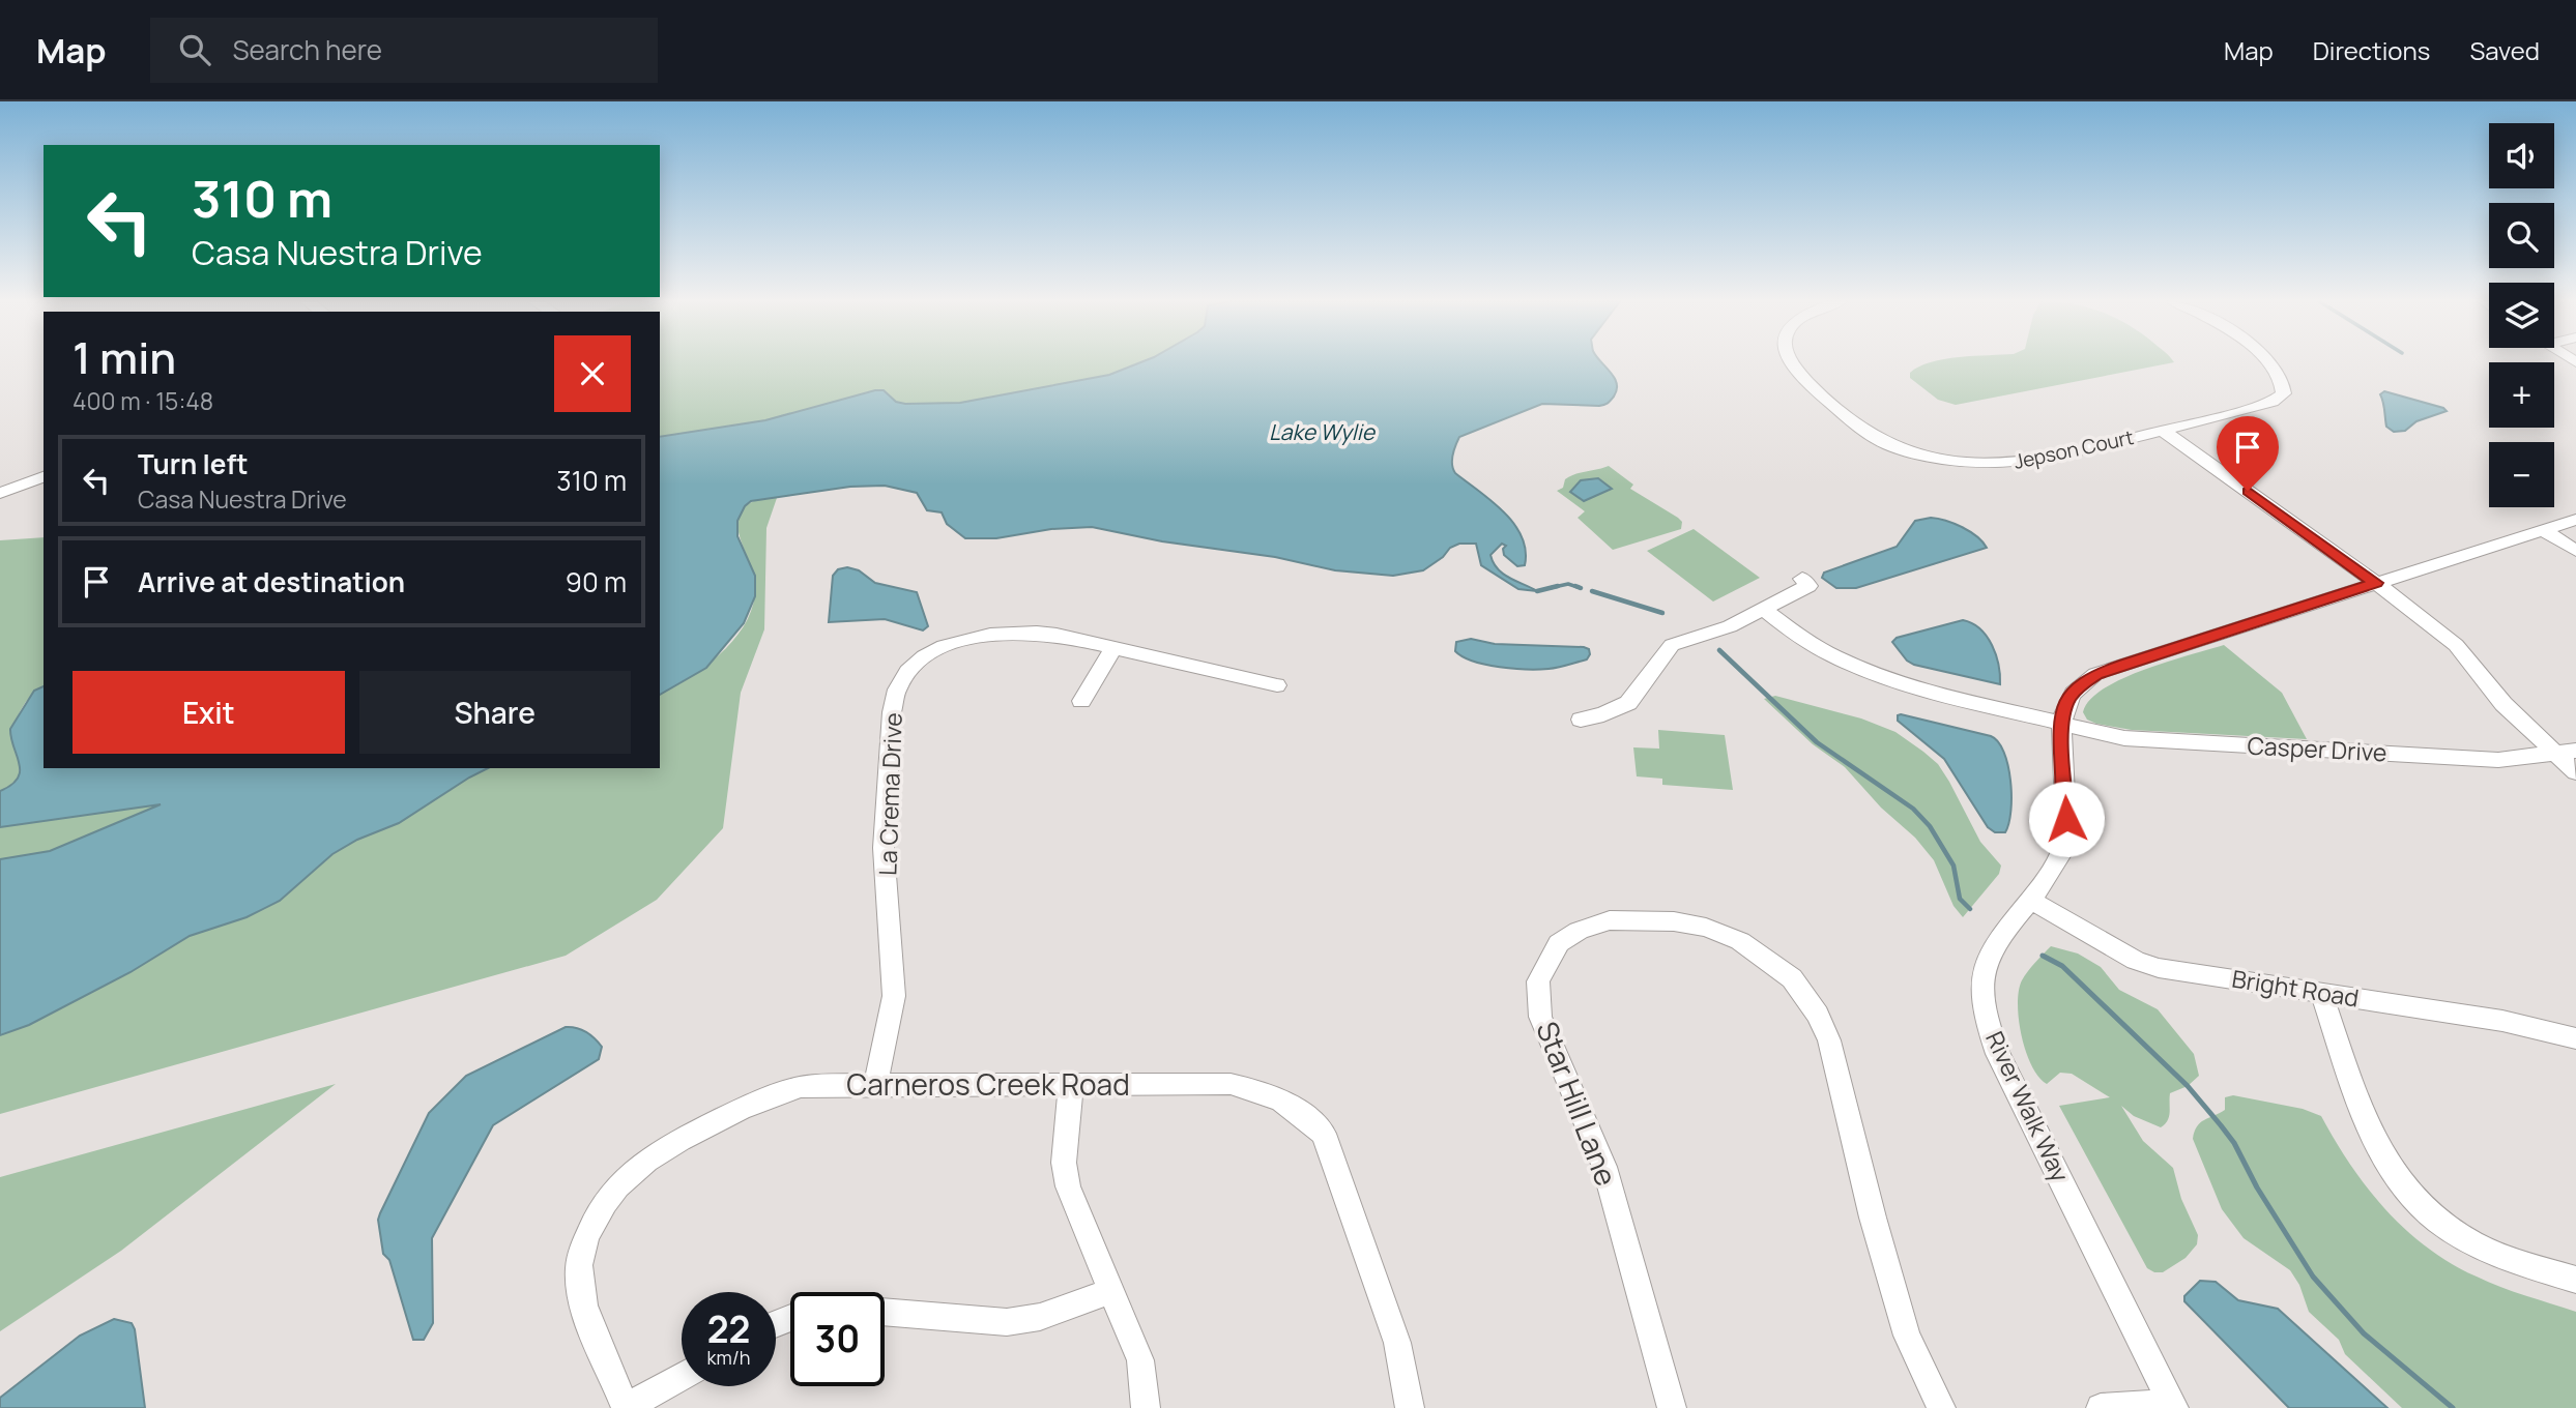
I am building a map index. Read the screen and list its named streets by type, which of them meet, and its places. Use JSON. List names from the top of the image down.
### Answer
{
  "streets": {
    "street": [
      "Jepson Court",
      "Casper Drive",
      "La Crema Drive",
      "Bright Road",
      "Carneros Creek Road",
      "Star Hill Lane",
      "River Walk Way"
    ]
  },
  "crossings": [
    ["Casper Drive", "River Walk Way"],
    ["La Crema Drive", "Carneros Creek Road"],
    ["Bright Road", "River Walk Way"]
  ],
  "water": ["Lake Wylie"],
  "page": {
    "header": "Map",
    "search": "Search here",
    "nav": ["Map", "Directions", "Saved"],
    "map_buttons": ["+", "−"],
    "turn": ["310 m", "Casa Nuestra Drive"],
    "heading": ["1 min", "400 m · 15:48"],
    "list": [
      {
        "name": "Turn left",
        "note": "Casa Nuestra Drive",
        "value": "310 m"
      },
      {
        "name": "Arrive at destination",
        "value": "90 m"
      }
    ],
    "buttons": ["Exit", "Share"],
    "speed": "22 km/h",
    "limit": "30"
  }
}
